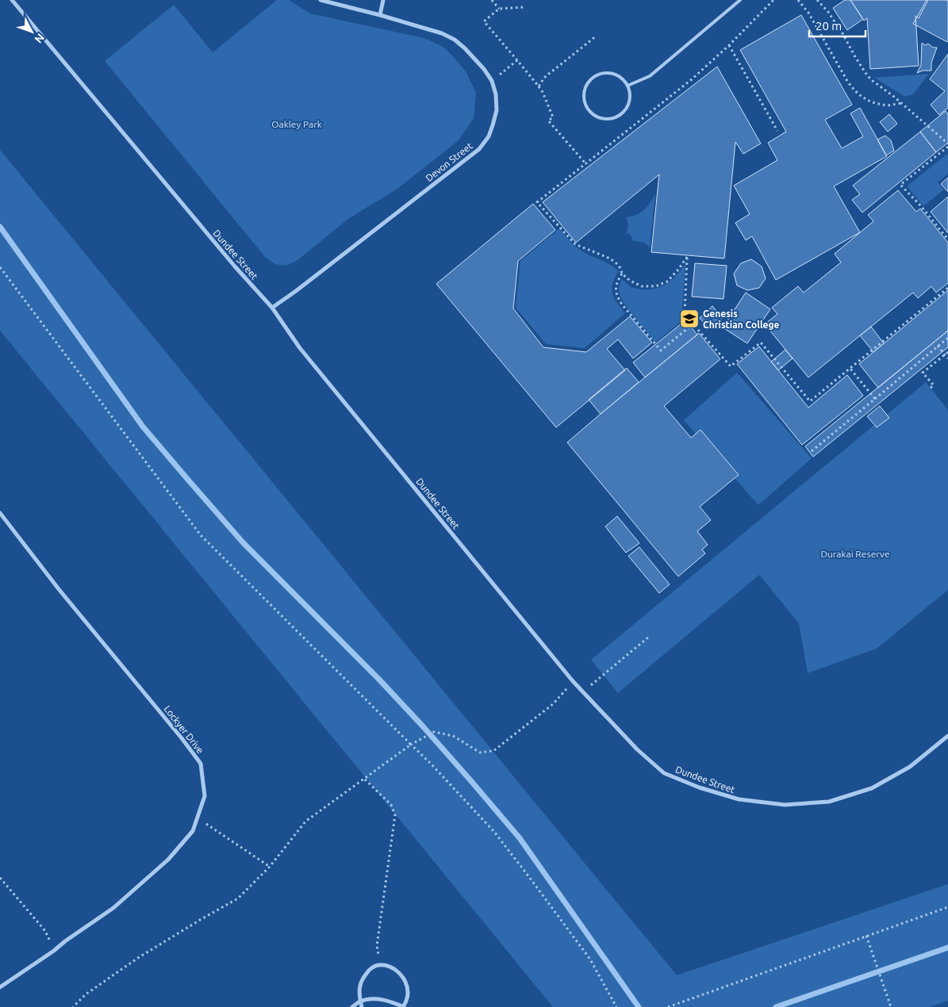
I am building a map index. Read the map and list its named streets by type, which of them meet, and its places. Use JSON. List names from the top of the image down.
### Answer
{
  "streets": {
    "street": ["Devon Street", "Dundee Street", "Lockyer Drive"]
  },
  "crossings": [
    ["Devon Street", "Dundee Street"]
  ],
  "parks": ["Oakley Park", "Durakai Reserve"],
  "places": {
    "school or university": ["Genesis Christian College"]
  },
  "scale_bar": "20 m",
  "north": "bottom right"
}
